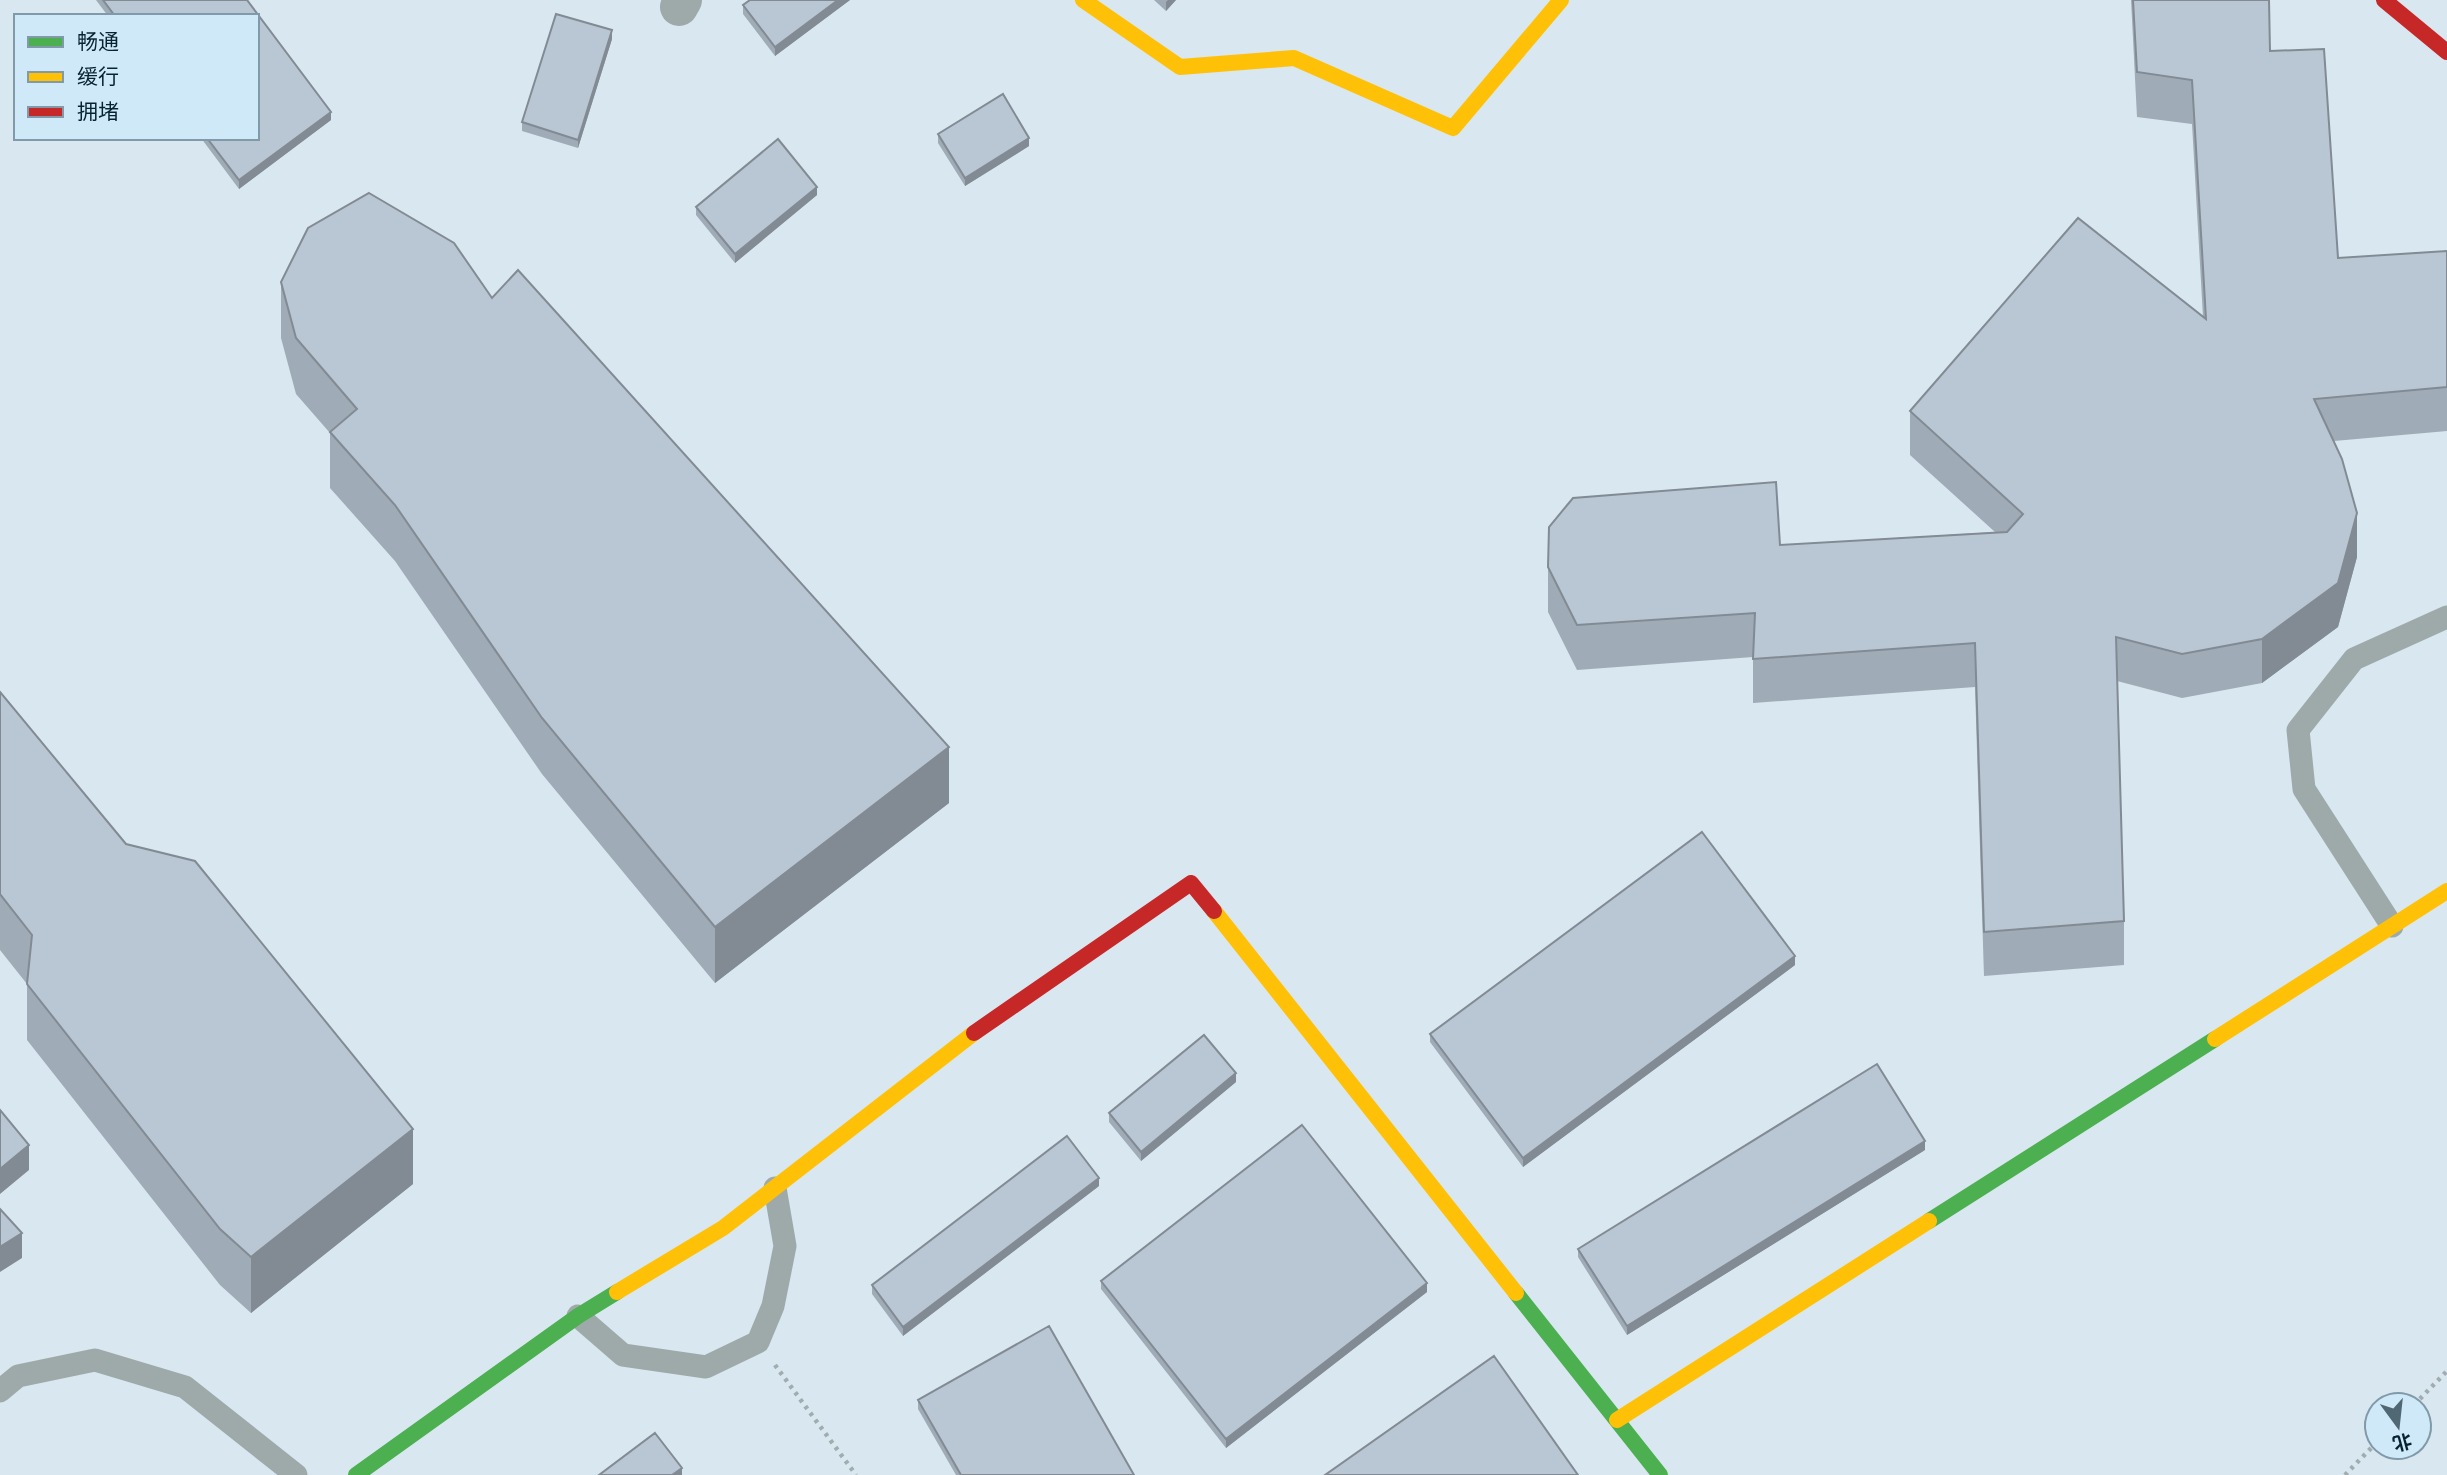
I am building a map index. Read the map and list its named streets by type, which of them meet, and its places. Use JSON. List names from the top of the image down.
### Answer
{
  "legend": ["畅通", "缓行", "拥堵"],
  "north": "bottom"
}
